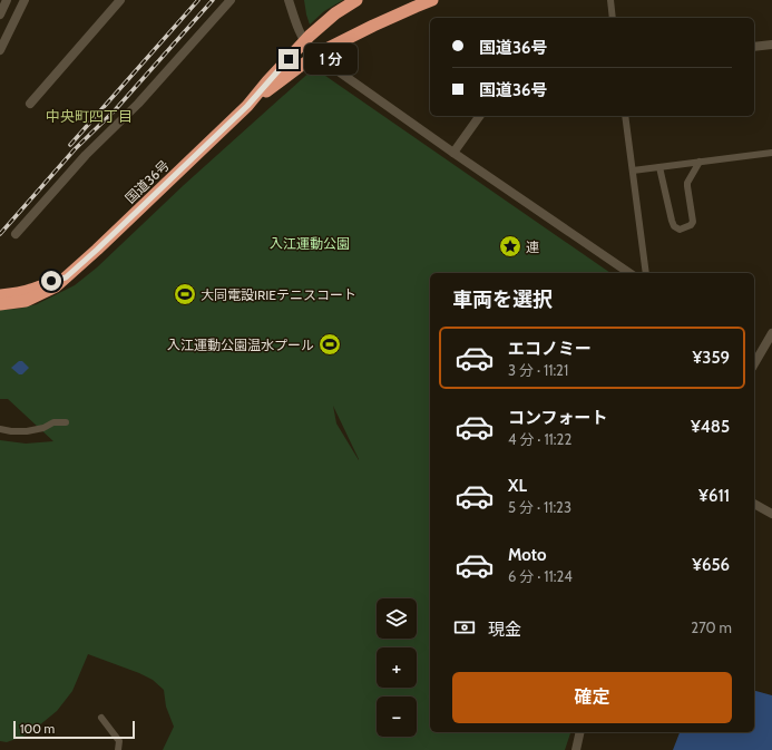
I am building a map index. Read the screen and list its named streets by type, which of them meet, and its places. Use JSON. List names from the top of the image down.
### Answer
{
  "streets": {
    "highway": ["国道36号"]
  },
  "districts": ["中央町四丁目"],
  "parks": ["入江運動公園"],
  "places": {
    "place": ["連"],
    "sports": ["大同電設IRIEテニスコート", "入江運動公園温水プール"]
  },
  "scale_bar": "100 m",
  "page": {
    "banner": ["国道36号", "国道36号"],
    "bubble": "1 分",
    "heading": "車両を選択",
    "list": [
      {
        "name": "エコノミー",
        "note": "3 分 · 11:21",
        "value": "¥359"
      },
      {
        "name": "コンフォート",
        "note": "4 分 · 11:22",
        "value": "¥485"
      },
      {
        "name": "XL",
        "note": "5 分 · 11:23",
        "value": "¥611"
      },
      {
        "name": "Moto",
        "note": "6 分 · 11:24",
        "value": "¥656"
      }
    ],
    "map_buttons": ["+", "−"],
    "pay": ["現金", "270 m"],
    "buttons": "確定",
    "scale": "100 m"
  }
}
